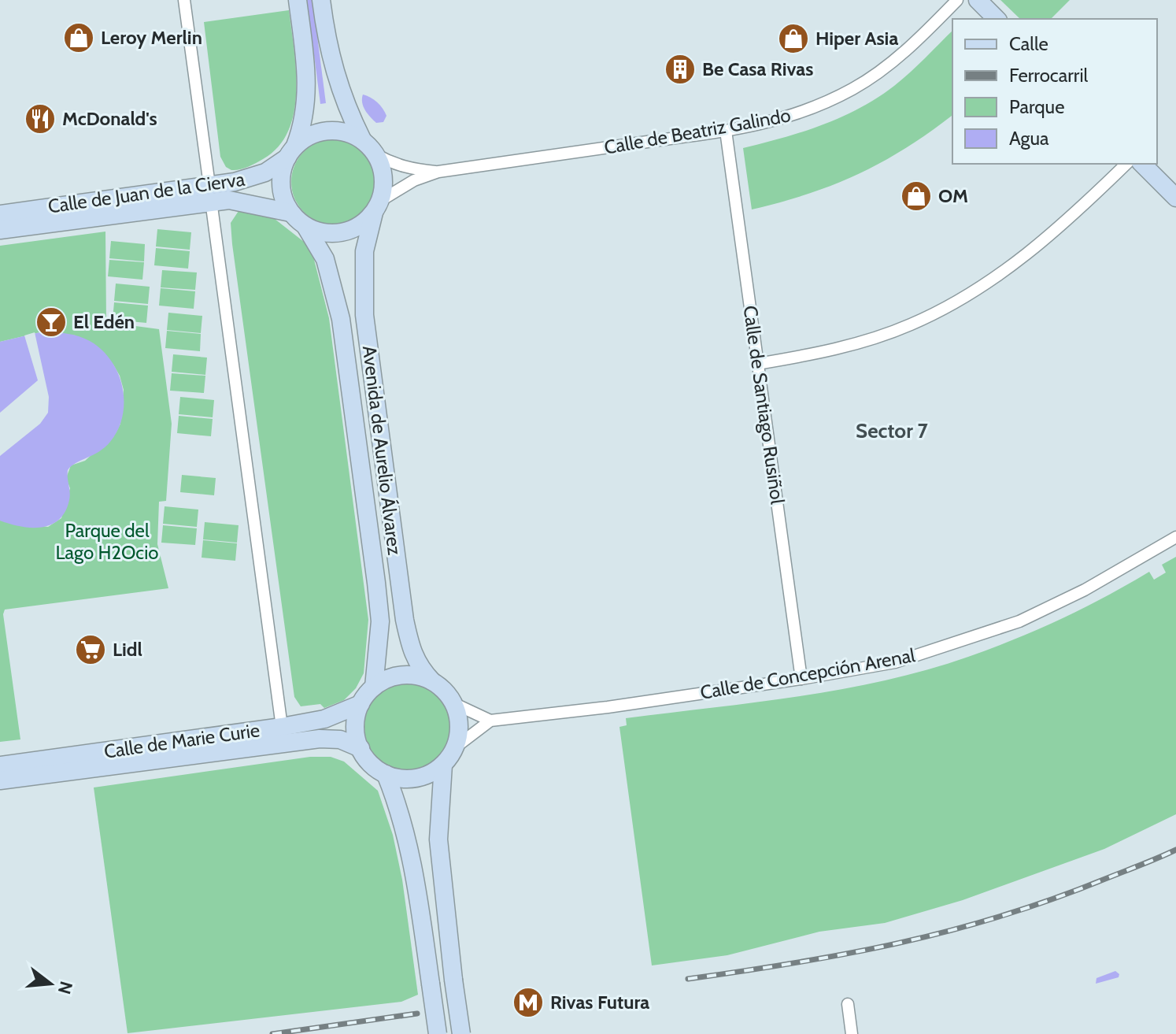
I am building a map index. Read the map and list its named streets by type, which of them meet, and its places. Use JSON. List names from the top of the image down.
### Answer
{
  "streets": {
    "main road": ["Calle de Juan de la Cierva", "Avenida de Aurelio Álvarez", "Calle de Marie Curie"],
    "street": ["Calle de Beatriz Galindo", "Calle de Santiago Rusiñol", "Calle de Concepción Arenal"]
  },
  "crossings": [
    ["Calle de Beatriz Galindo", "Calle de Juan de la Cierva"],
    ["Calle de Beatriz Galindo", "Calle de Santiago Rusiñol"],
    ["Calle de Beatriz Galindo", "Avenida de Aurelio Álvarez"],
    ["Calle de Juan de la Cierva", "Avenida de Aurelio Álvarez"],
    ["Calle de Santiago Rusiñol", "Calle de Concepción Arenal"],
    ["Avenida de Aurelio Álvarez", "Calle de Marie Curie"]
  ],
  "districts": ["Sector 7"],
  "parks": ["Parque del Lago H2Ocio"],
  "places": {
    "shop": ["Leroy Merlin", "Hiper Asia", "OM"],
    "building": ["Be Casa Rivas"],
    "restaurant": ["McDonald's"],
    "bar": ["El Edén"],
    "supermarket": ["Lidl"],
    "metro station": ["Rivas Futura"]
  },
  "legend": [
    "Calle",
    "Ferrocarril",
    "Parque",
    "Agua"
  ],
  "north": "right"
}
